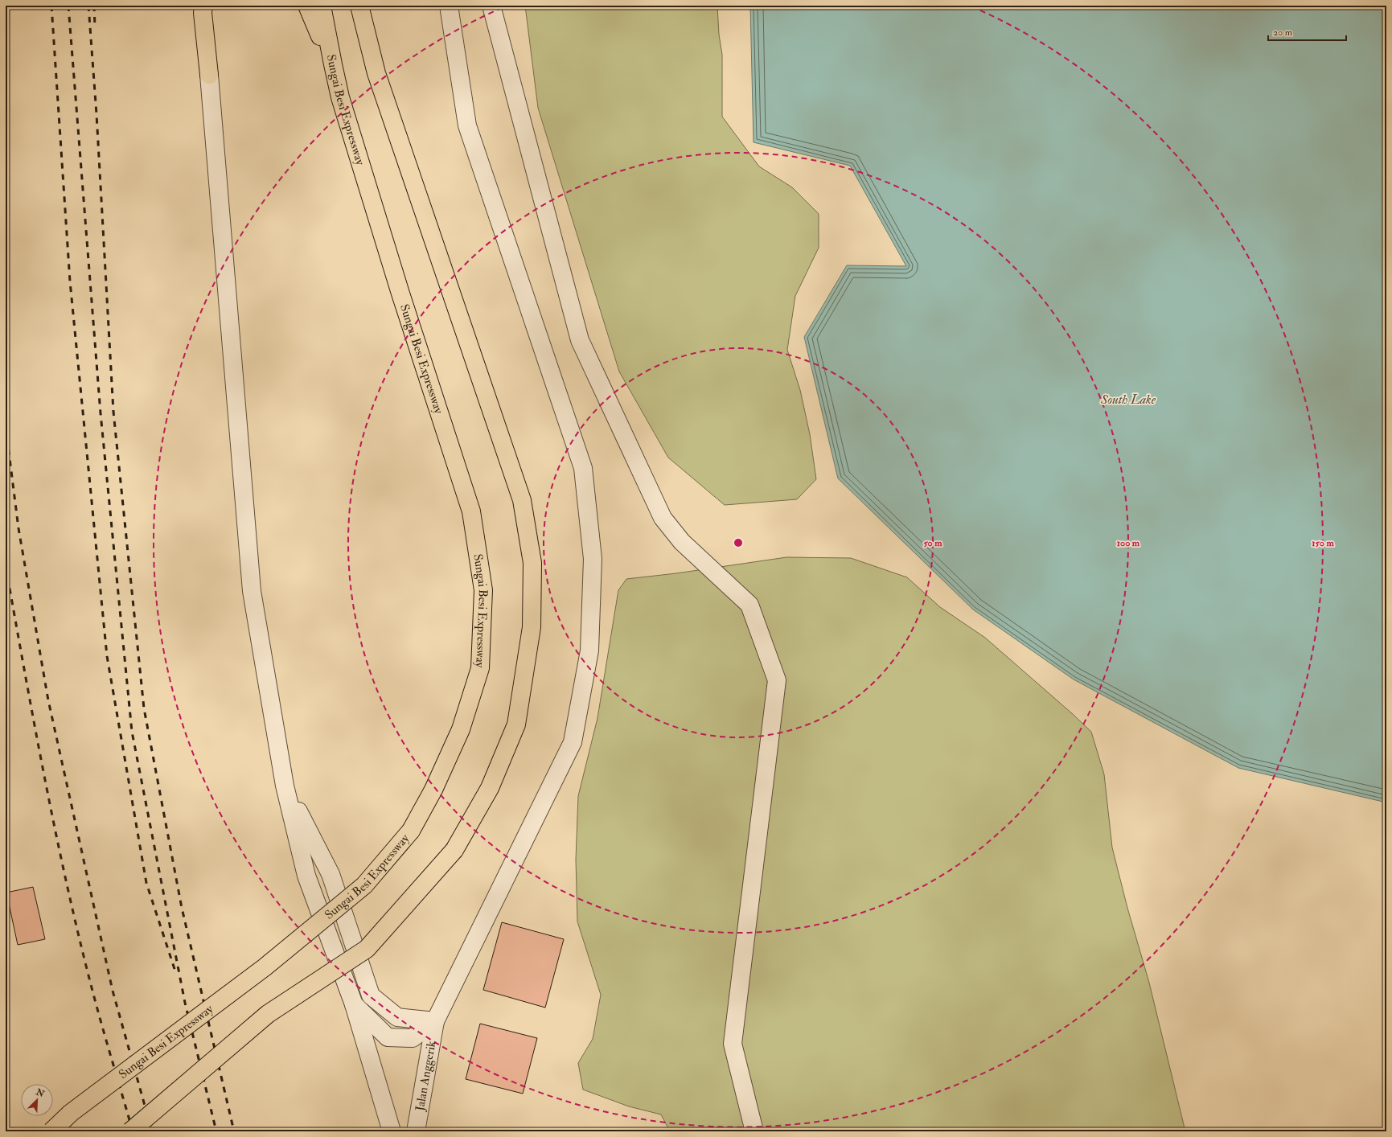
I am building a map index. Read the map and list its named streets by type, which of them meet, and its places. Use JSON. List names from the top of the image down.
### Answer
{
  "streets": {
    "highway": ["Sungai Besi Expressway"],
    "street": ["Jalan Anggerik"]
  },
  "water": ["South Lake"],
  "scale_bar": "20 m",
  "north": "top right",
  "rings": ["50 m", "100 m", "150 m"]
}
